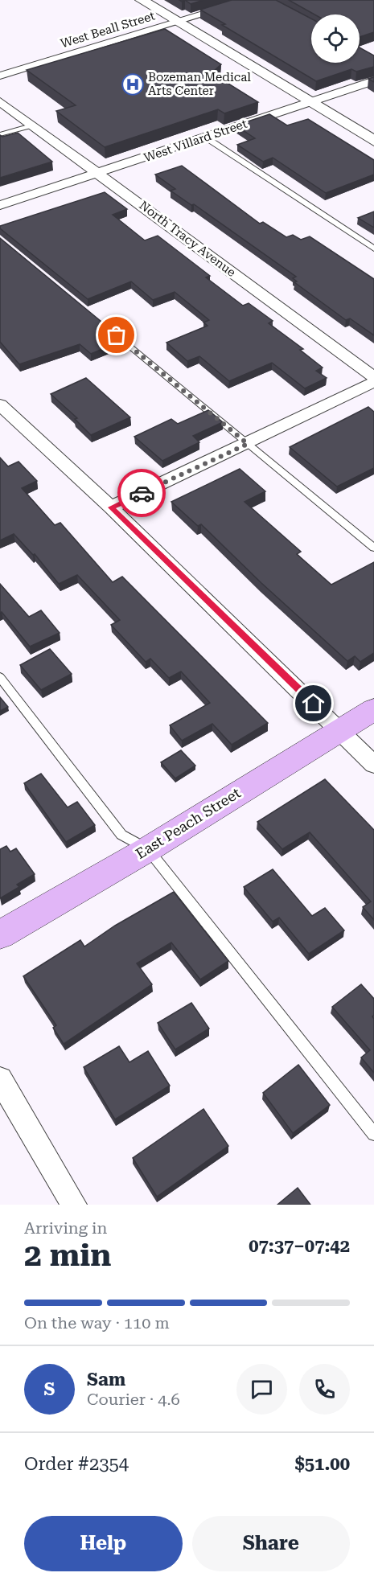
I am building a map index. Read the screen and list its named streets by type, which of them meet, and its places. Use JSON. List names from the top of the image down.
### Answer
{
  "streets": {
    "main road": ["East Peach Street"],
    "street": ["West Beall Street", "West Villard Street", "North Tracy Avenue"]
  },
  "crossings": [
    ["West Villard Street", "North Tracy Avenue"]
  ],
  "places": {
    "hospital": ["Bozeman Medical Arts Center"]
  },
  "page": {
    "heading": ["2 min", "Arriving in", "07:37–07:42"],
    "panel": [
      "Sam",
      "Courier · 4.6",
      "Order #2354",
      "$51.00"
    ],
    "bar": "On the way · 110 m",
    "round": "S",
    "buttons": ["Help", "Share"]
  }
}
